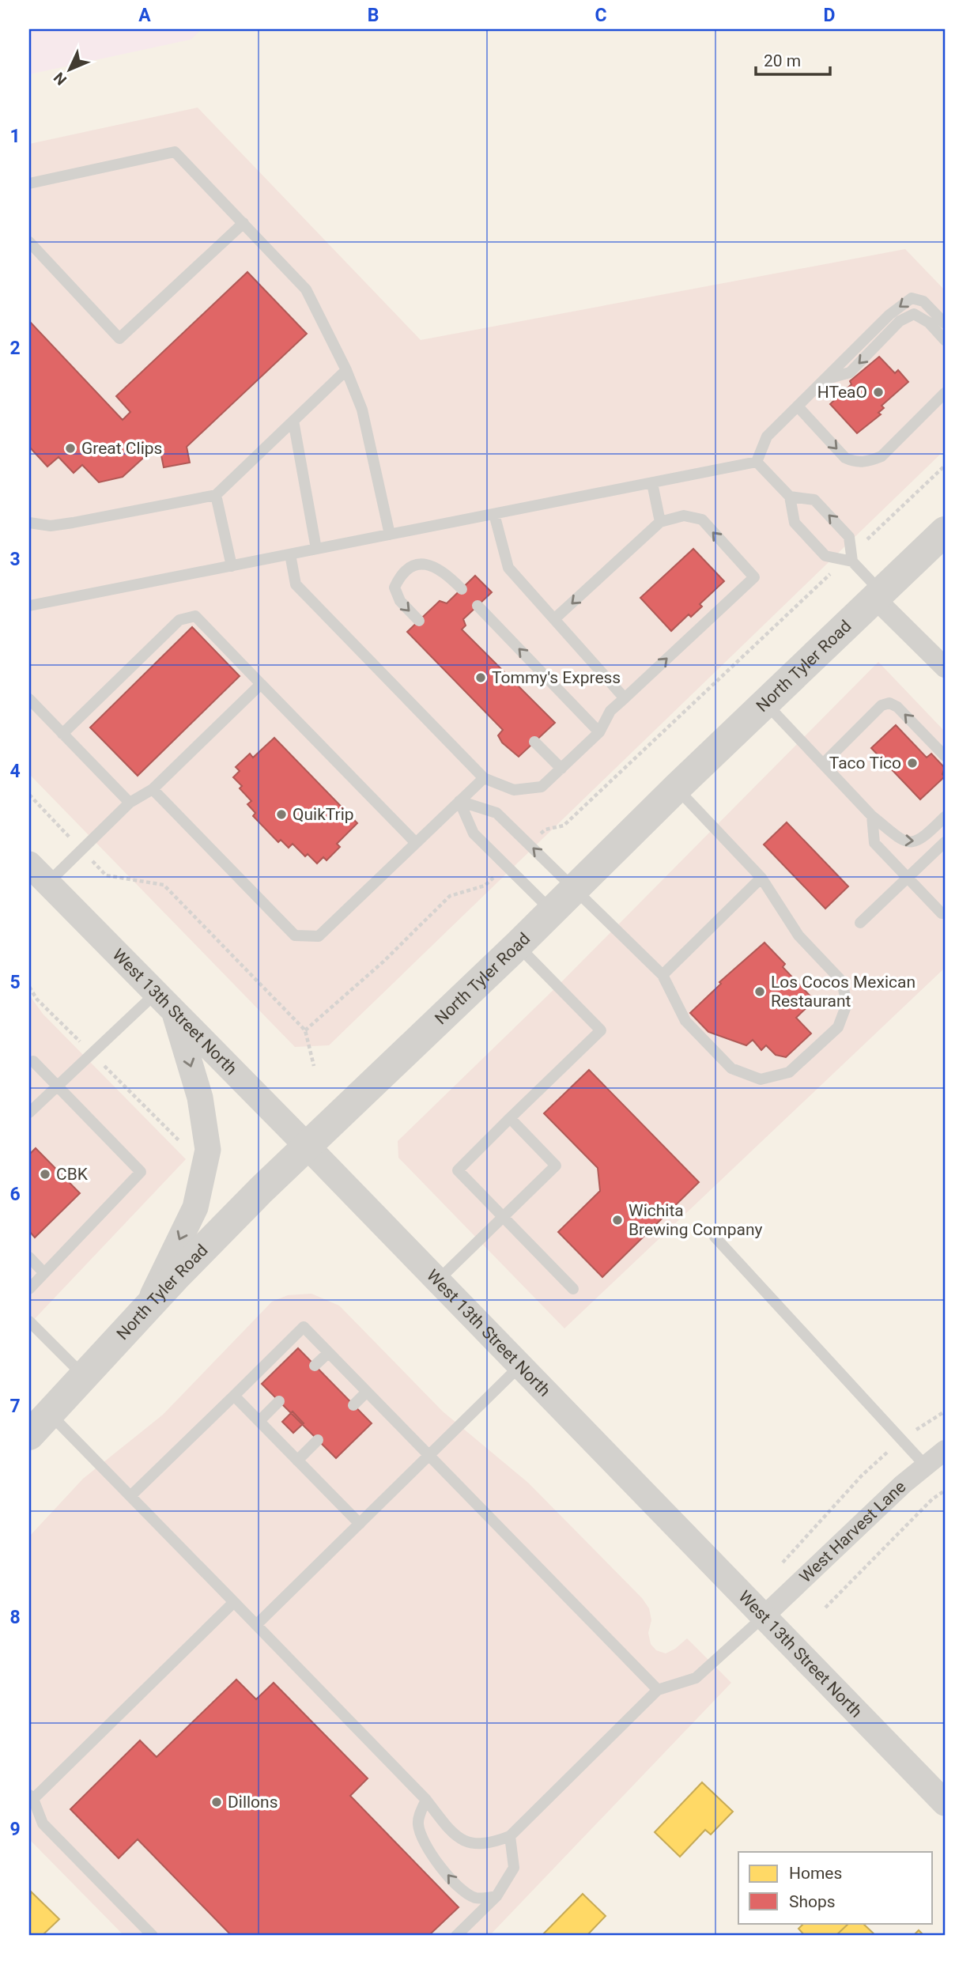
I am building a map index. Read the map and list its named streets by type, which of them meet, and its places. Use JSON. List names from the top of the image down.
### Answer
{
  "streets": {
    "main road": ["North Tyler Road"],
    "street": ["West 13th Street North", "West Harvest Lane"]
  },
  "crossings": [
    ["North Tyler Road", "West 13th Street North"],
    ["West 13th Street North", "West Harvest Lane"]
  ],
  "places": [
    "HTeaO",
    "Great Clips",
    "Tommy's Express",
    "Taco Tico",
    "QuikTrip",
    "Los Cocos Mexican Restaurant",
    "CBK",
    "Wichita Brewing Company",
    "Dillons"
  ],
  "legend": ["Homes", "Shops"],
  "scale_bar": "20 m",
  "north": "bottom left",
  "grid": {
    "columns": [
      "A",
      "B",
      "C",
      "D"
    ],
    "rows": [
      "1",
      "2",
      "3",
      "4",
      "5",
      "6",
      "7",
      "8",
      "9"
    ]
  }
}
